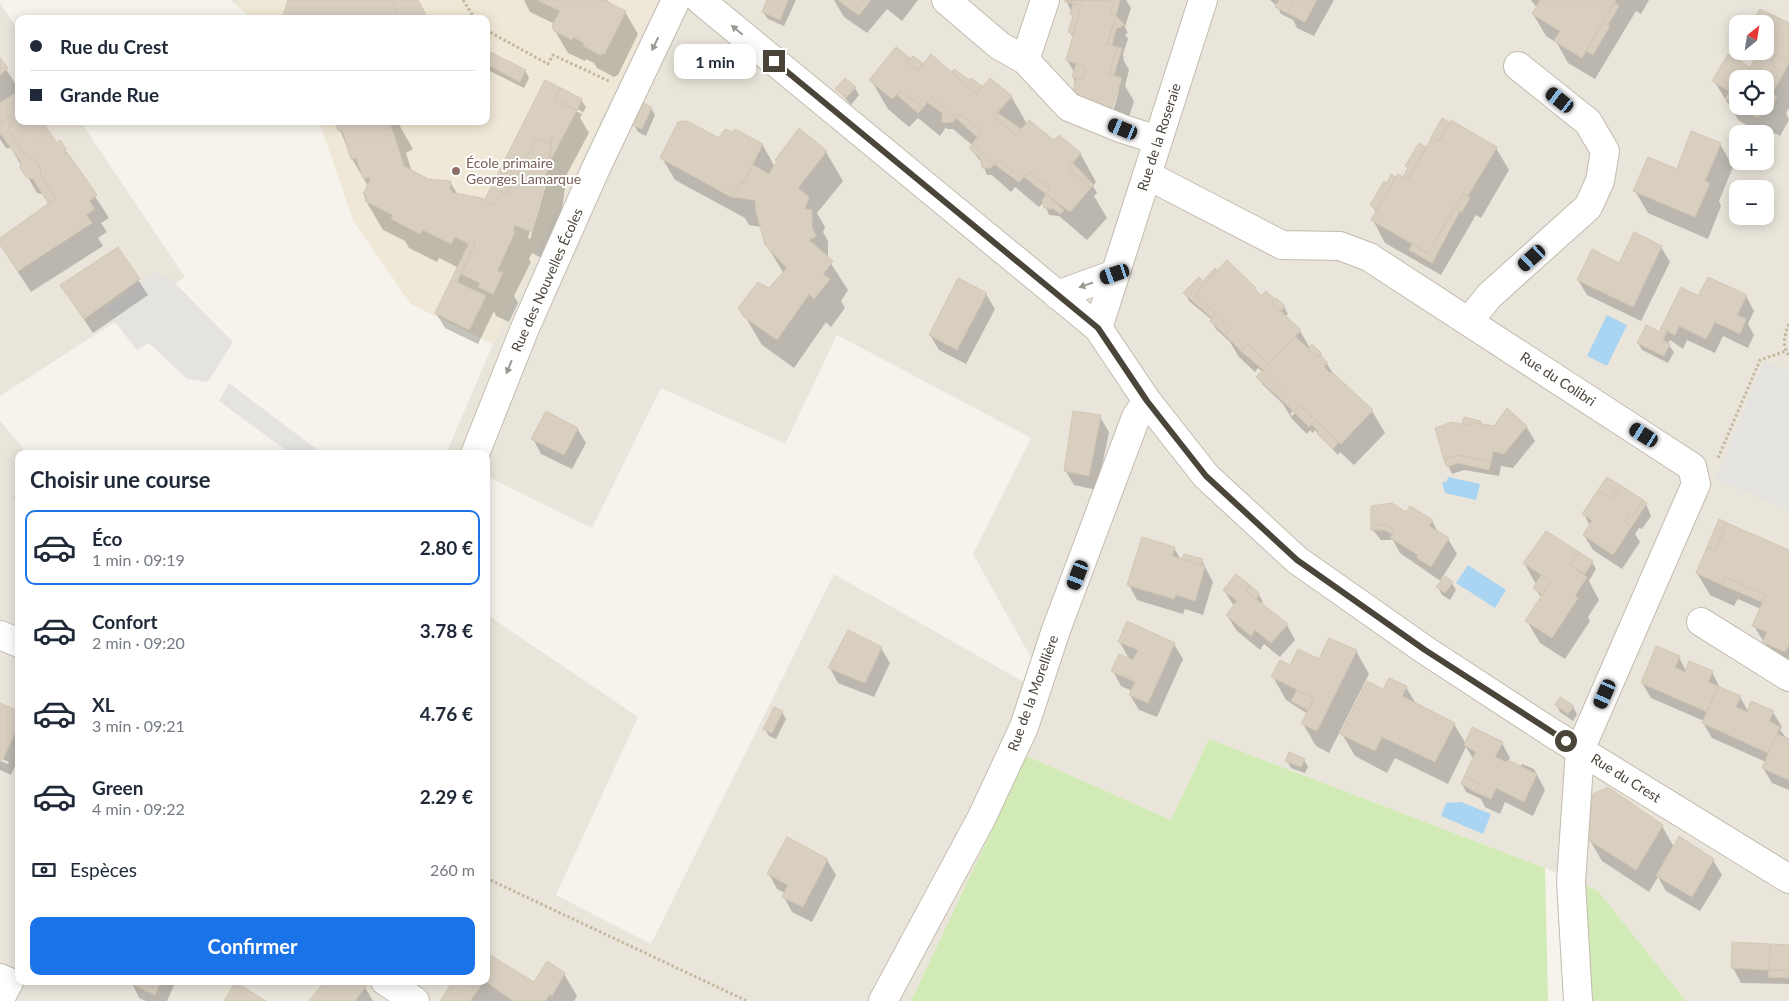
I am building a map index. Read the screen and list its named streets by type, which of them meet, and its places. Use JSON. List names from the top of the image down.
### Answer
{
  "streets": {
    "street": [
      "Rue de la Roseraie",
      "Rue des Nouvelles Écoles",
      "Rue du Colibri",
      "Rue de la Morellière",
      "Rue du Crest"
    ]
  },
  "crossings": [
    ["Rue de la Roseraie", "Rue du Colibri"],
    ["Rue de la Roseraie", "Rue du Crest"],
    ["Rue du Colibri", "Rue du Crest"],
    ["Rue de la Morellière", "Rue du Crest"]
  ],
  "one_way": ["Rue des Nouvelles Écoles"],
  "places": ["École primaire Georges Lamarque"],
  "north": "top right",
  "page": {
    "map_buttons": ["+", "−"],
    "banner": ["Rue du Crest", "Grande Rue"],
    "bubble": "1 min",
    "heading": "Choisir une course",
    "list": [
      {
        "name": "Éco",
        "note": "1 min · 09:19",
        "value": "2.80 €"
      },
      {
        "name": "Confort",
        "note": "2 min · 09:20",
        "value": "3.78 €"
      },
      {
        "name": "XL",
        "note": "3 min · 09:21",
        "value": "4.76 €"
      },
      {
        "name": "Green",
        "note": "4 min · 09:22",
        "value": "2.29 €"
      }
    ],
    "pay": ["Espèces", "260 m"],
    "buttons": "Confirmer"
  }
}
